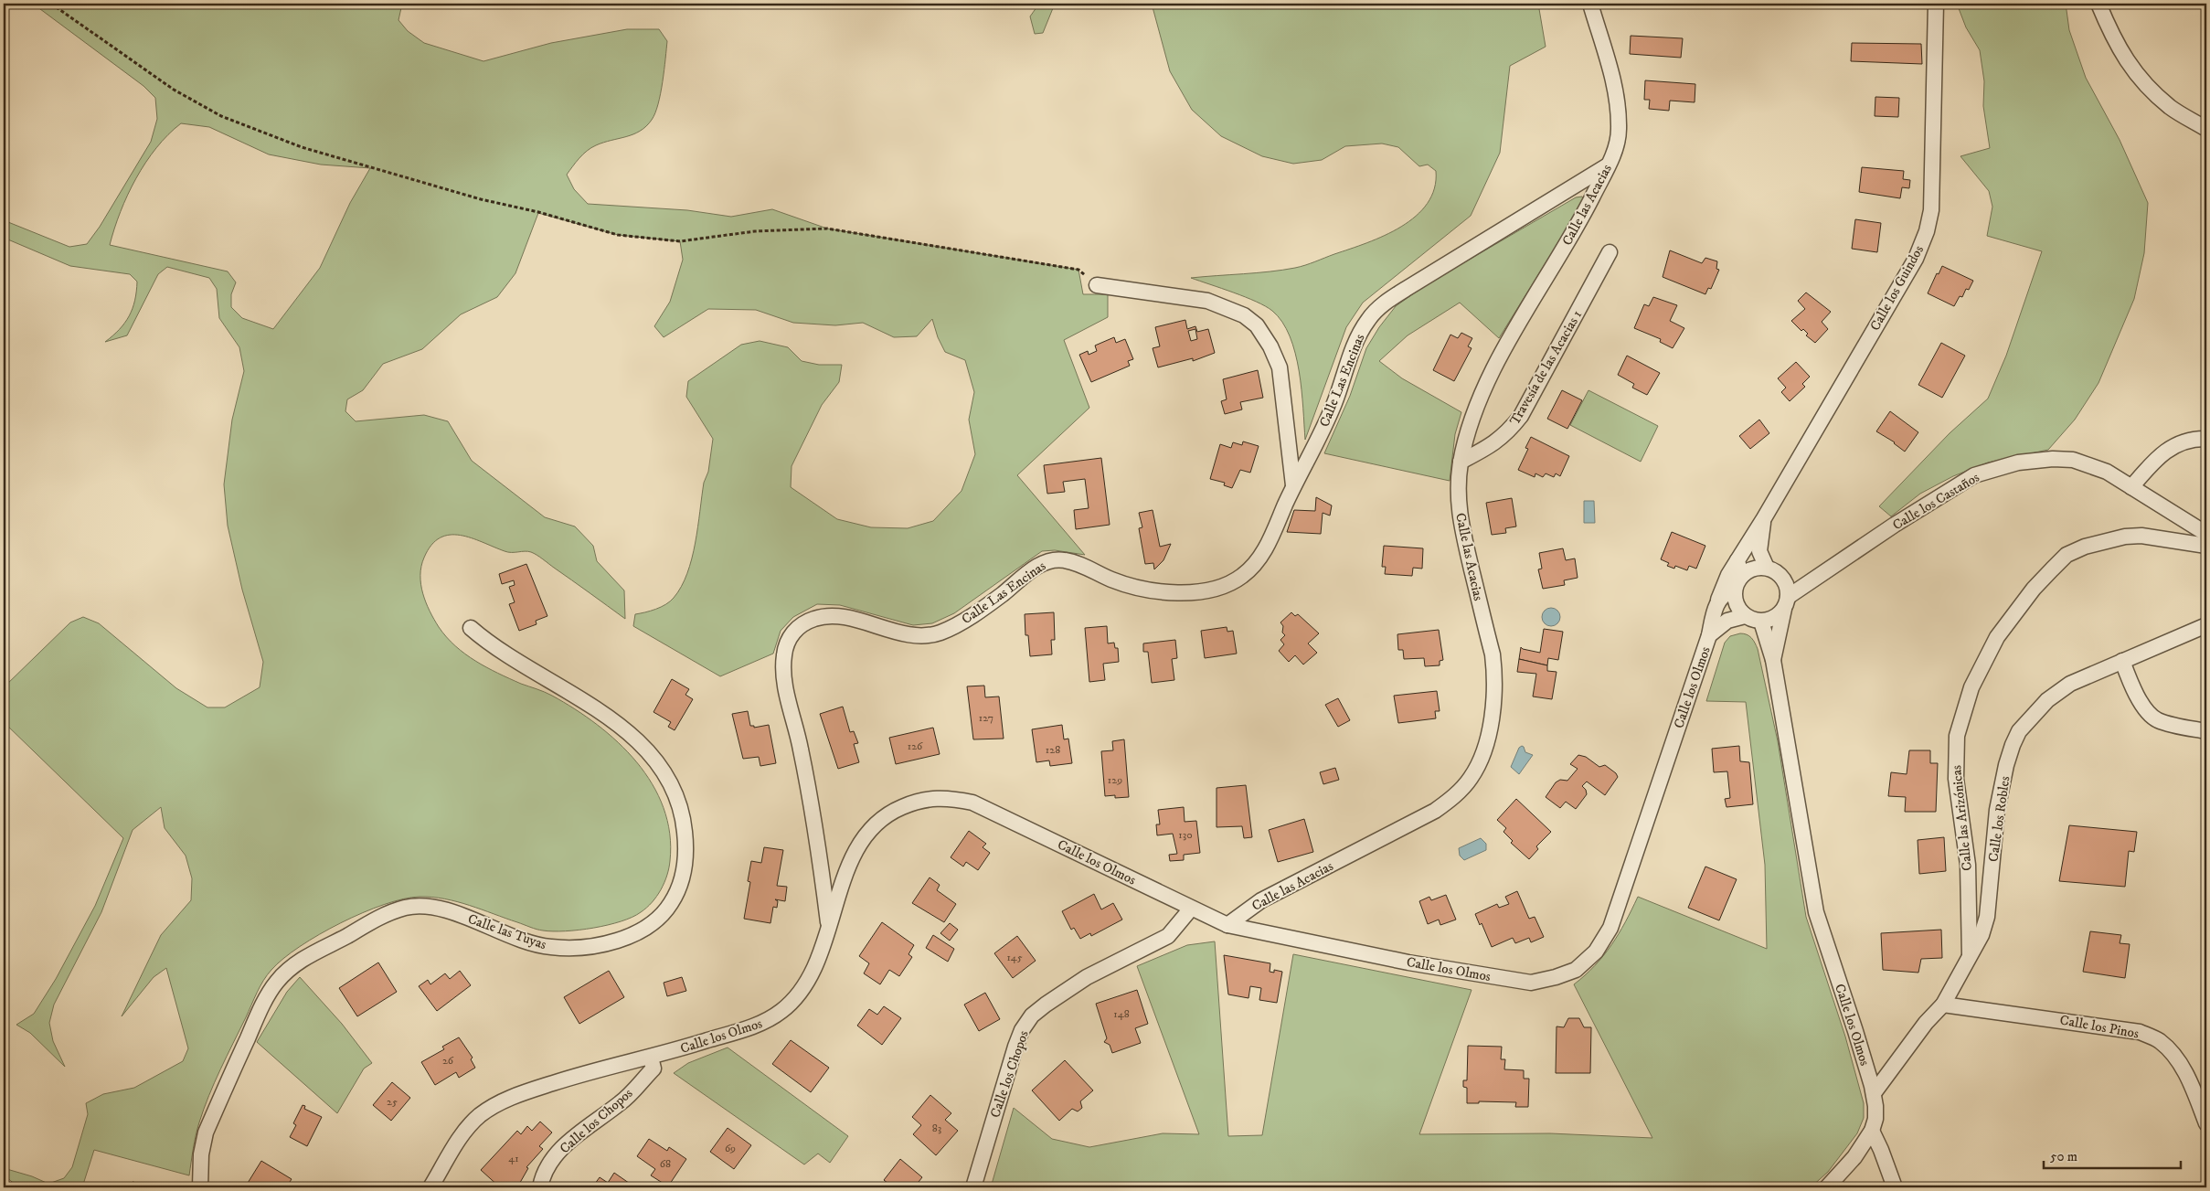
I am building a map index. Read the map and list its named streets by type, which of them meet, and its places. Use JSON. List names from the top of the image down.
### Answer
{
  "streets": {
    "street": [
      "Calle las Acacias",
      "Calle los Guindos",
      "Travesía de las Acacias 1",
      "Calle Las Encinas",
      "Calle los Castaños",
      "Calle los Olmos",
      "Calle las Arizónicas",
      "Calle los Robles",
      "Calle las Tuyas",
      "Calle los Pinos",
      "Calle los Chopos"
    ]
  },
  "crossings": [
    ["Calle las Acacias", "Travesía de las Acacias 1"],
    ["Calle las Acacias", "Calle Las Encinas"],
    ["Calle las Acacias", "Calle los Olmos"],
    ["Calle los Guindos", "Calle los Castaños"],
    ["Calle los Guindos", "Calle los Olmos"],
    ["Calle Las Encinas", "Calle los Olmos"],
    ["Calle los Castaños", "Calle los Olmos"],
    ["Calle los Olmos", "Calle los Robles"],
    ["Calle los Olmos", "Calle los Chopos"],
    ["Calle las Arizónicas", "Calle los Robles"],
    ["Calle los Robles", "Calle los Pinos"]
  ],
  "house_numbers": [
    "127",
    "126",
    "128",
    "129",
    "130",
    "145",
    "148",
    "26",
    "25",
    "83",
    "69",
    "41",
    "68"
  ],
  "scale_bar": "50 m"
}
